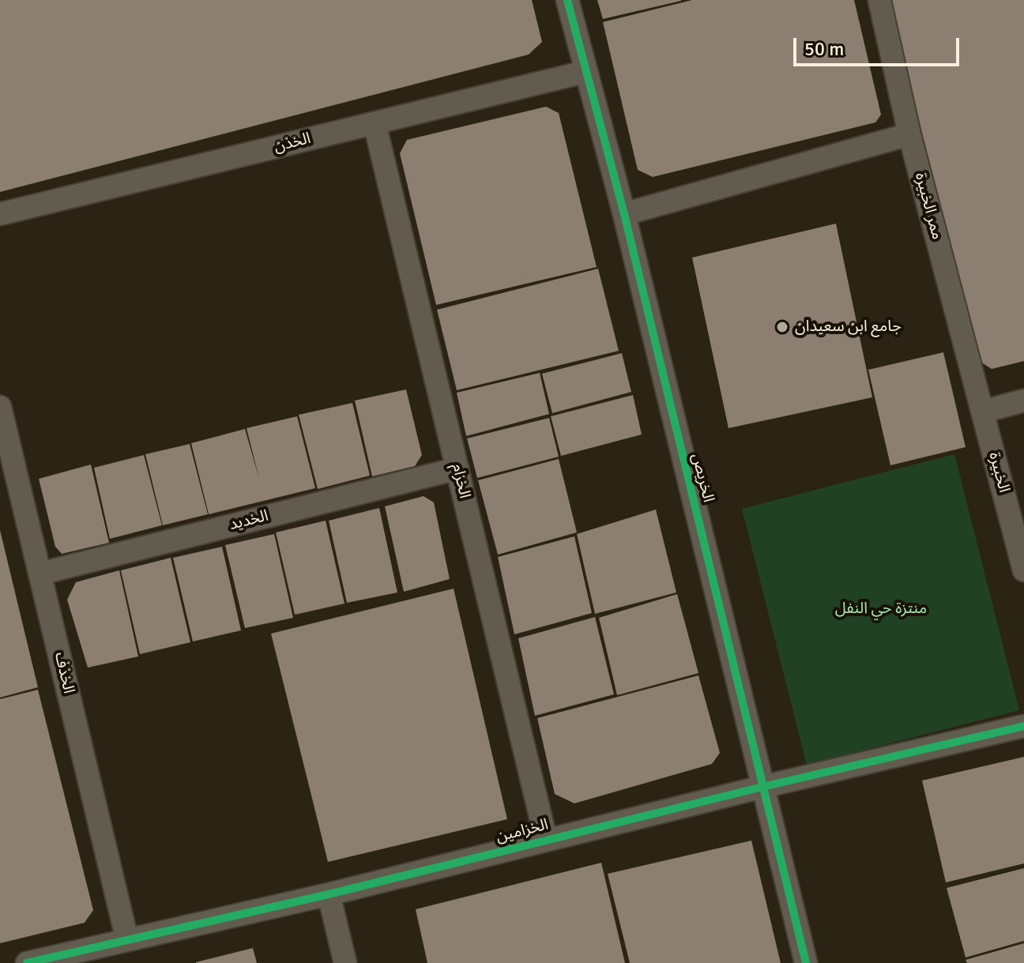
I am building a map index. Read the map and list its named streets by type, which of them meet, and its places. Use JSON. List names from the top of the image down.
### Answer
{
  "streets": {
    "street": [
      "الخذن",
      "ممر الخبيرة",
      "الخبيرة",
      "الخريص",
      "الخزام",
      "الخديد",
      "الخذف",
      "الخزامين"
    ]
  },
  "crossings": [
    ["الخذن", "الخريص"],
    ["الخذن", "الخزام"],
    ["ممر الخبيرة", "الخبيرة"],
    ["الخريص", "الخزامين"],
    ["الخزام", "الخديد"],
    ["الخزام", "الخزامين"],
    ["الخديد", "الخذف"],
    ["الخذف", "الخزامين"]
  ],
  "parks": ["منتزة حي النفل"],
  "places": ["جامع ابن سعيدان"],
  "scale_bar": "50 m"
}
